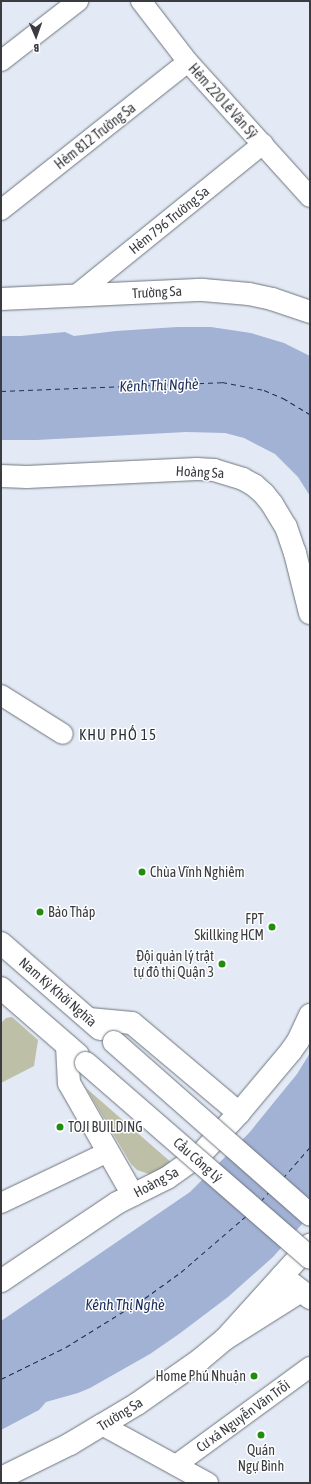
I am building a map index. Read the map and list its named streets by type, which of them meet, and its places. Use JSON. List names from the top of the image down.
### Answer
{
  "streets": {
    "street": [
      "Hẻm 220 Lê Văn Sỹ",
      "Hẻm 812 Trường Sa",
      "Hẻm 796 Trường Sa",
      "Trường Sa",
      "Hoàng Sa",
      "Nam Kỳ Khởi Nghĩa",
      "Cầu Công Lý",
      "Cư xá Nguyễn Văn Trỗi"
    ]
  },
  "crossings": [
    ["Hẻm 220 Lê Văn Sỹ", "Hẻm 812 Trường Sa"],
    ["Hẻm 220 Lê Văn Sỹ", "Hẻm 796 Trường Sa"],
    ["Hẻm 796 Trường Sa", "Trường Sa"]
  ],
  "districts": ["KHU PHỐ 15"],
  "water": ["Kênh Thị Nghè"],
  "places": [
    "Chùa Vĩnh Nghiêm",
    "Bảo Tháp",
    "FPT Skillking HCM",
    "Đội quản lý trật tự đô thị Quận 3",
    "TOJI BUILDING",
    "Home Phú Nhuận",
    "Quán Ngự Bình"
  ],
  "north": "bottom"
}
